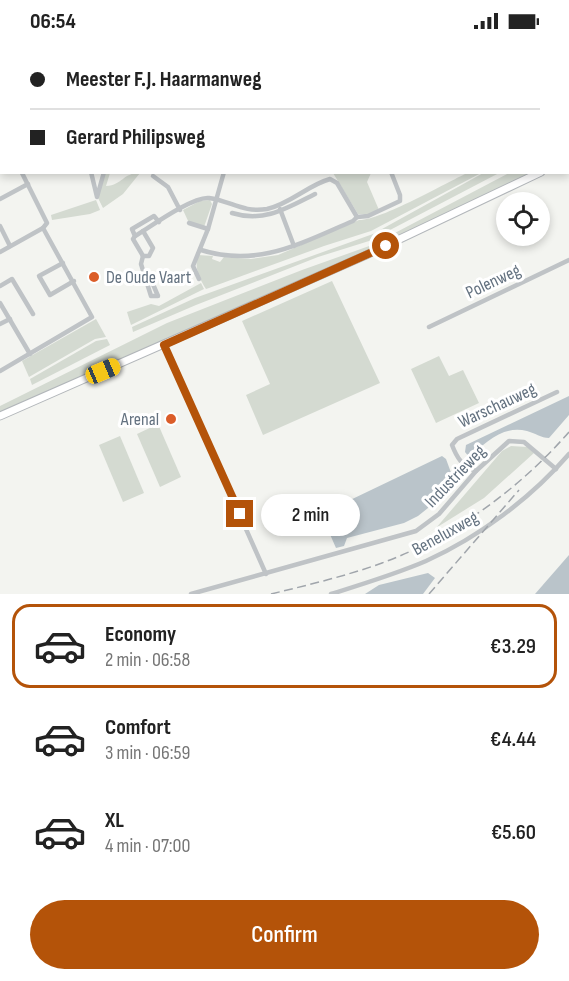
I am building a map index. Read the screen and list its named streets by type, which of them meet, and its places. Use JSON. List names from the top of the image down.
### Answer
{
  "streets": {
    "street": [
      "Polenweg",
      "Warschauweg",
      "Industrieweg",
      "Beneluxweg"
    ]
  },
  "crossings": [
    ["Warschauweg", "Industrieweg"],
    ["Industrieweg", "Beneluxweg"]
  ],
  "places": ["De Oude Vaart", "Arenal"],
  "page": {
    "status": "06:54",
    "banner": ["Meester F.J. Haarmanweg", "Gerard Philipsweg"],
    "bubble": "2 min",
    "list": [
      {
        "name": "Economy",
        "note": "2 min · 06:58",
        "value": "€3.29"
      },
      {
        "name": "Comfort",
        "note": "3 min · 06:59",
        "value": "€4.44"
      },
      {
        "name": "XL",
        "note": "4 min · 07:00",
        "value": "€5.60"
      }
    ],
    "buttons": "Confirm"
  }
}
